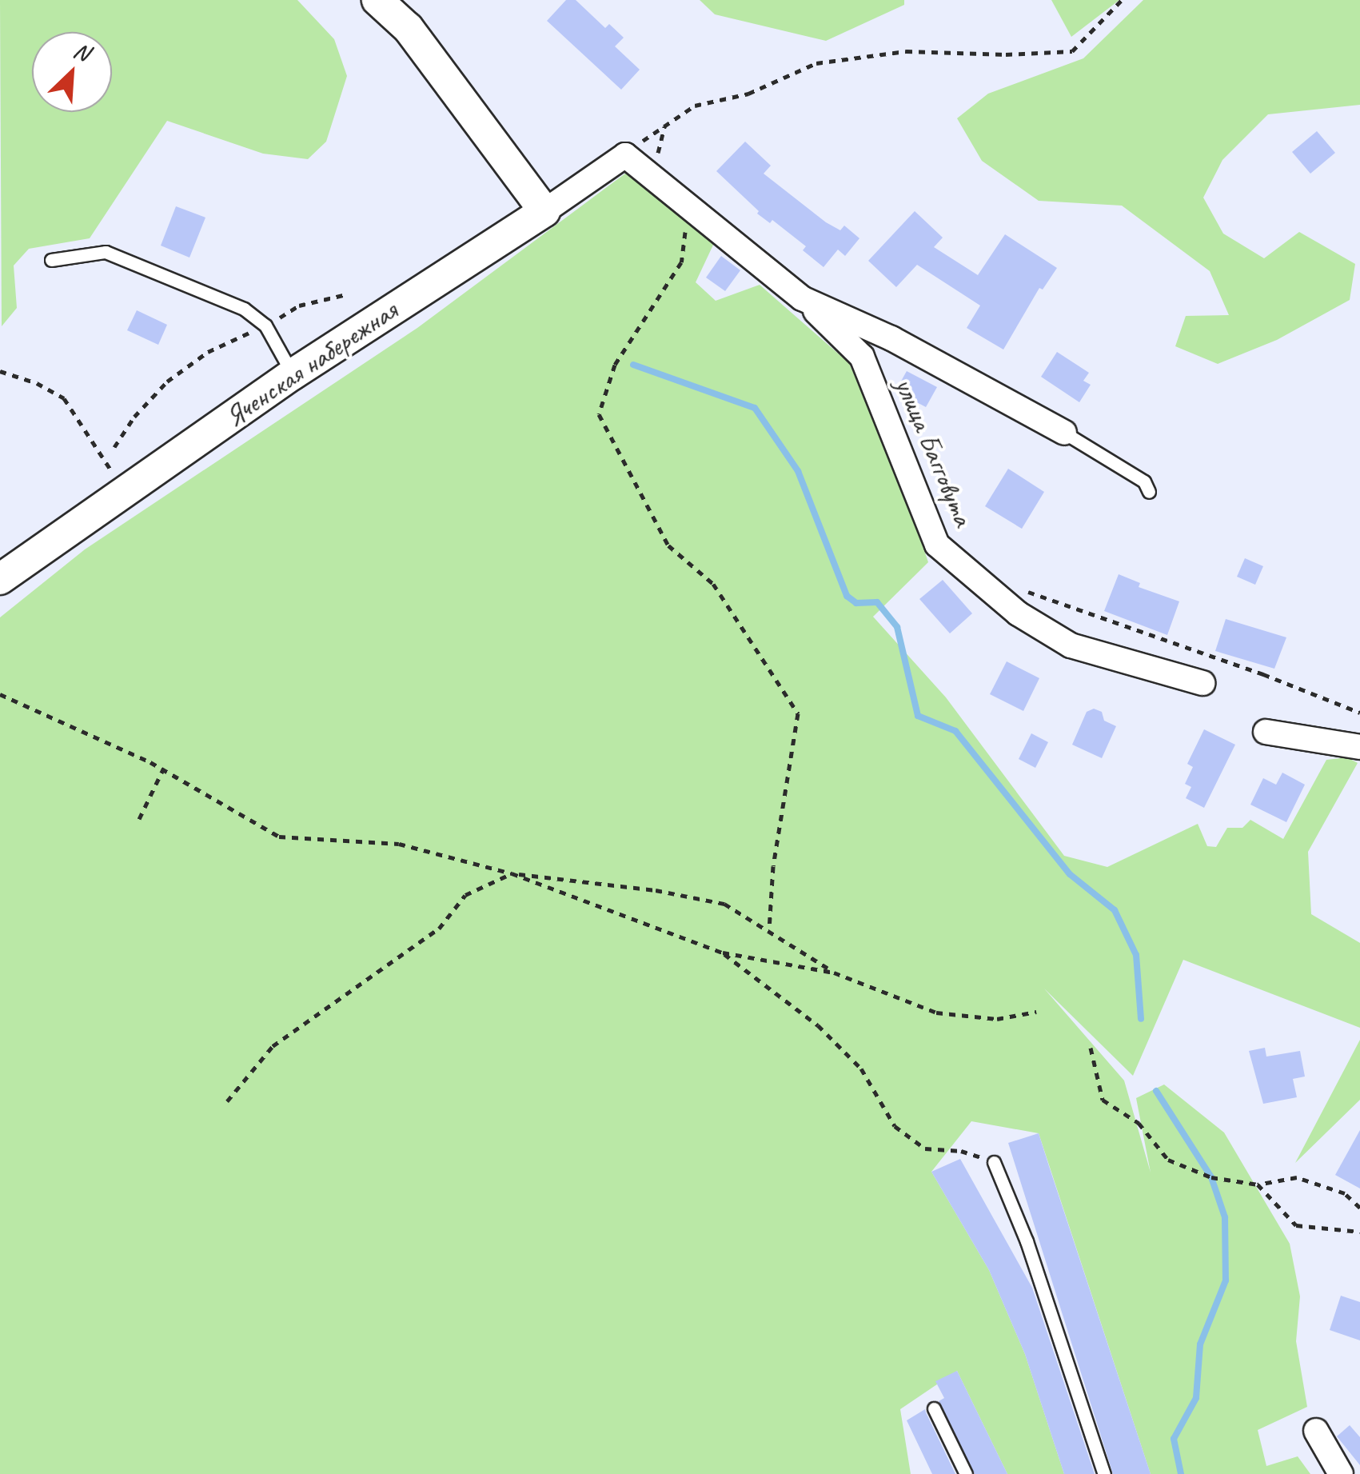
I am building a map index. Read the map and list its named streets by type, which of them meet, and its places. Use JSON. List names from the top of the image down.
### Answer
{
  "streets": {
    "street": ["Яченская набережная", "улица Багговута"]
  },
  "north": "top right"
}
